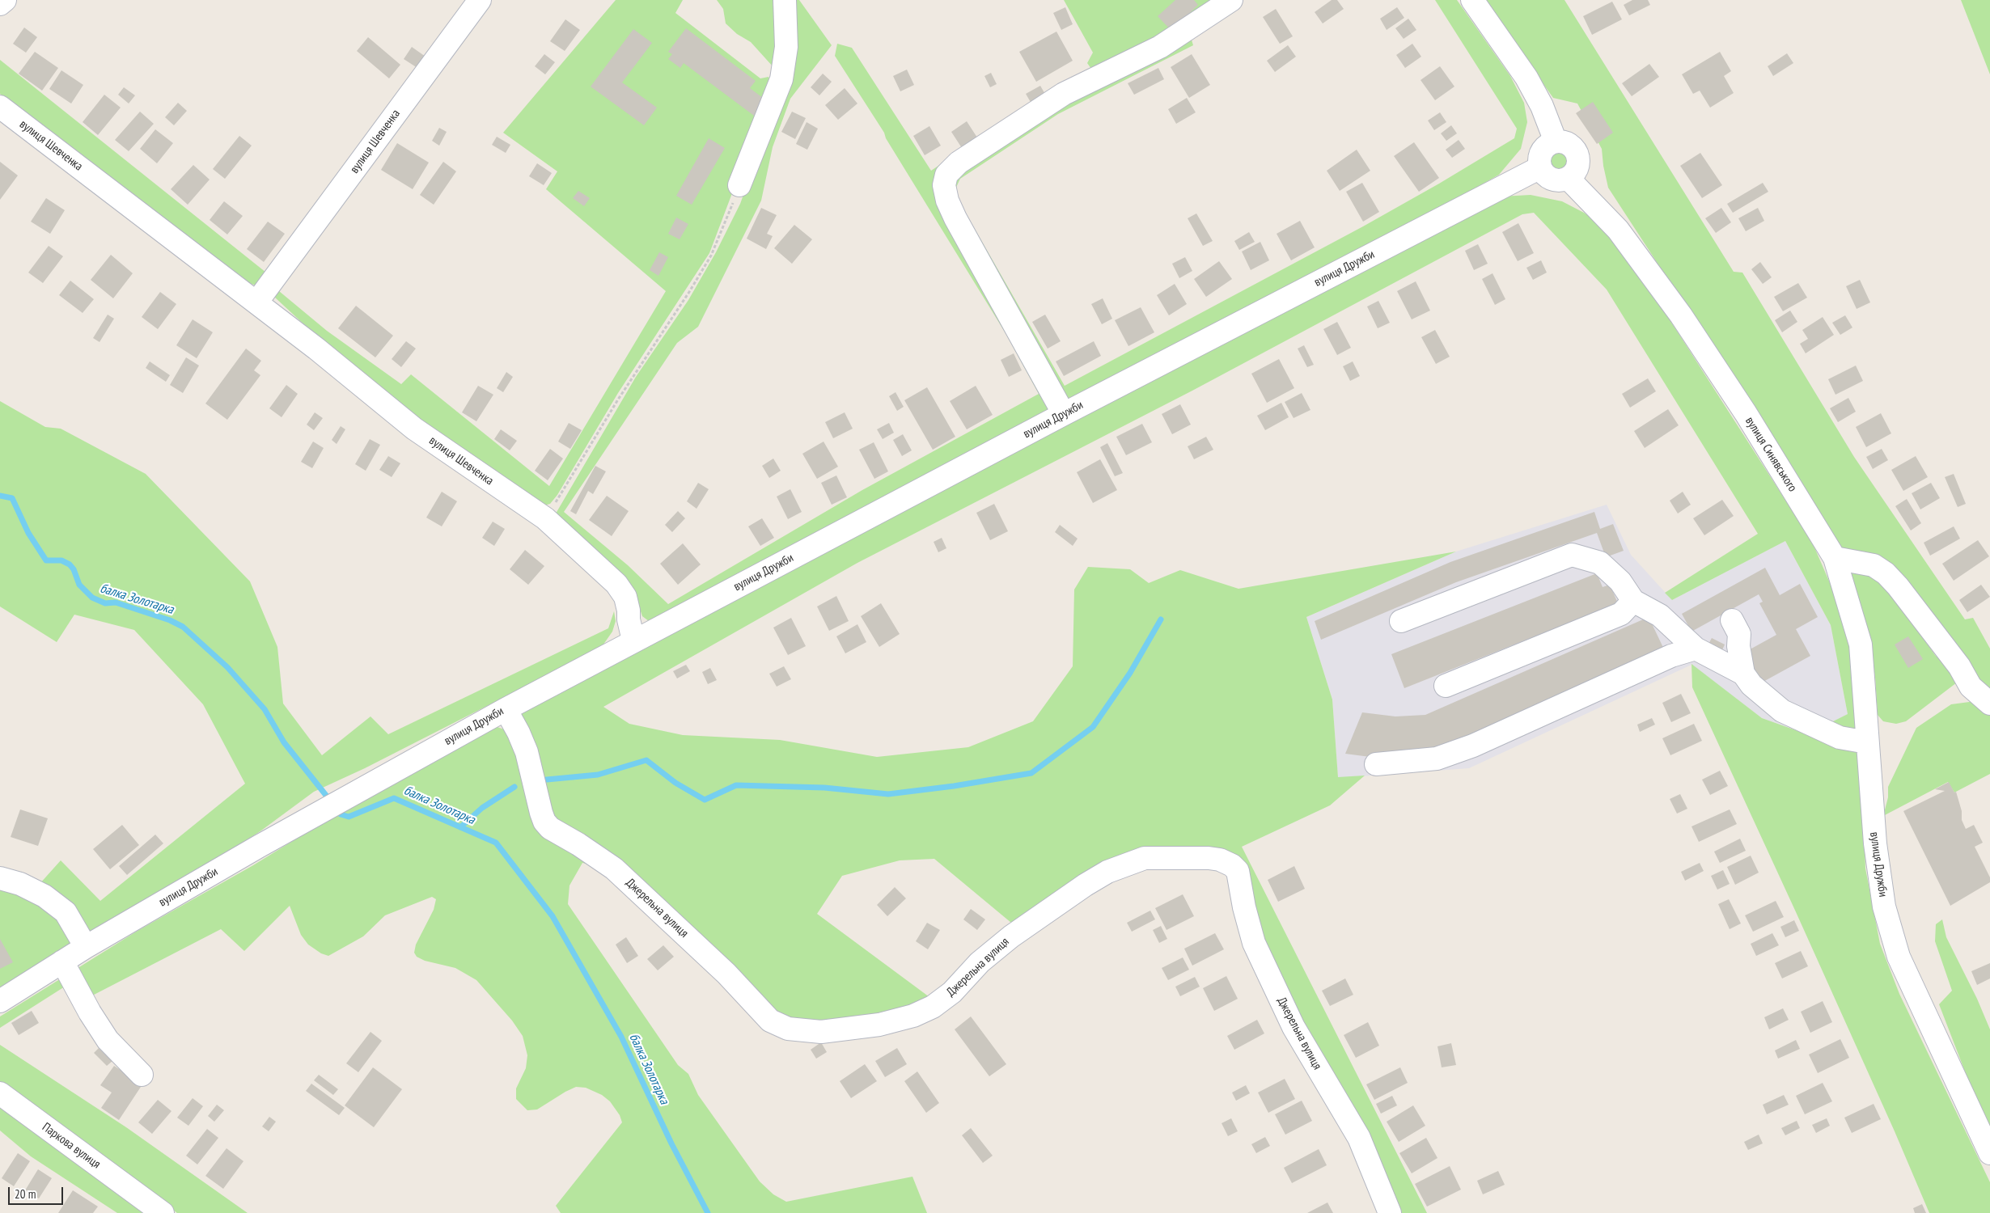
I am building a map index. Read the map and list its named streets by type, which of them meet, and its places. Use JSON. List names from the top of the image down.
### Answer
{
  "streets": {
    "street": [
      "вулиця Шевченка",
      "вулиця Дружби",
      "вулиця Синявського",
      "Джерельна вулиця",
      "Паркова вулиця"
    ]
  },
  "crossings": [
    ["вулиця Шевченка", "вулиця Дружби"],
    ["вулиця Дружби", "вулиця Синявського"],
    ["вулиця Дружби", "Джерельна вулиця"]
  ],
  "water": ["балка Золотарка"],
  "scale_bar": "20 m"
}
